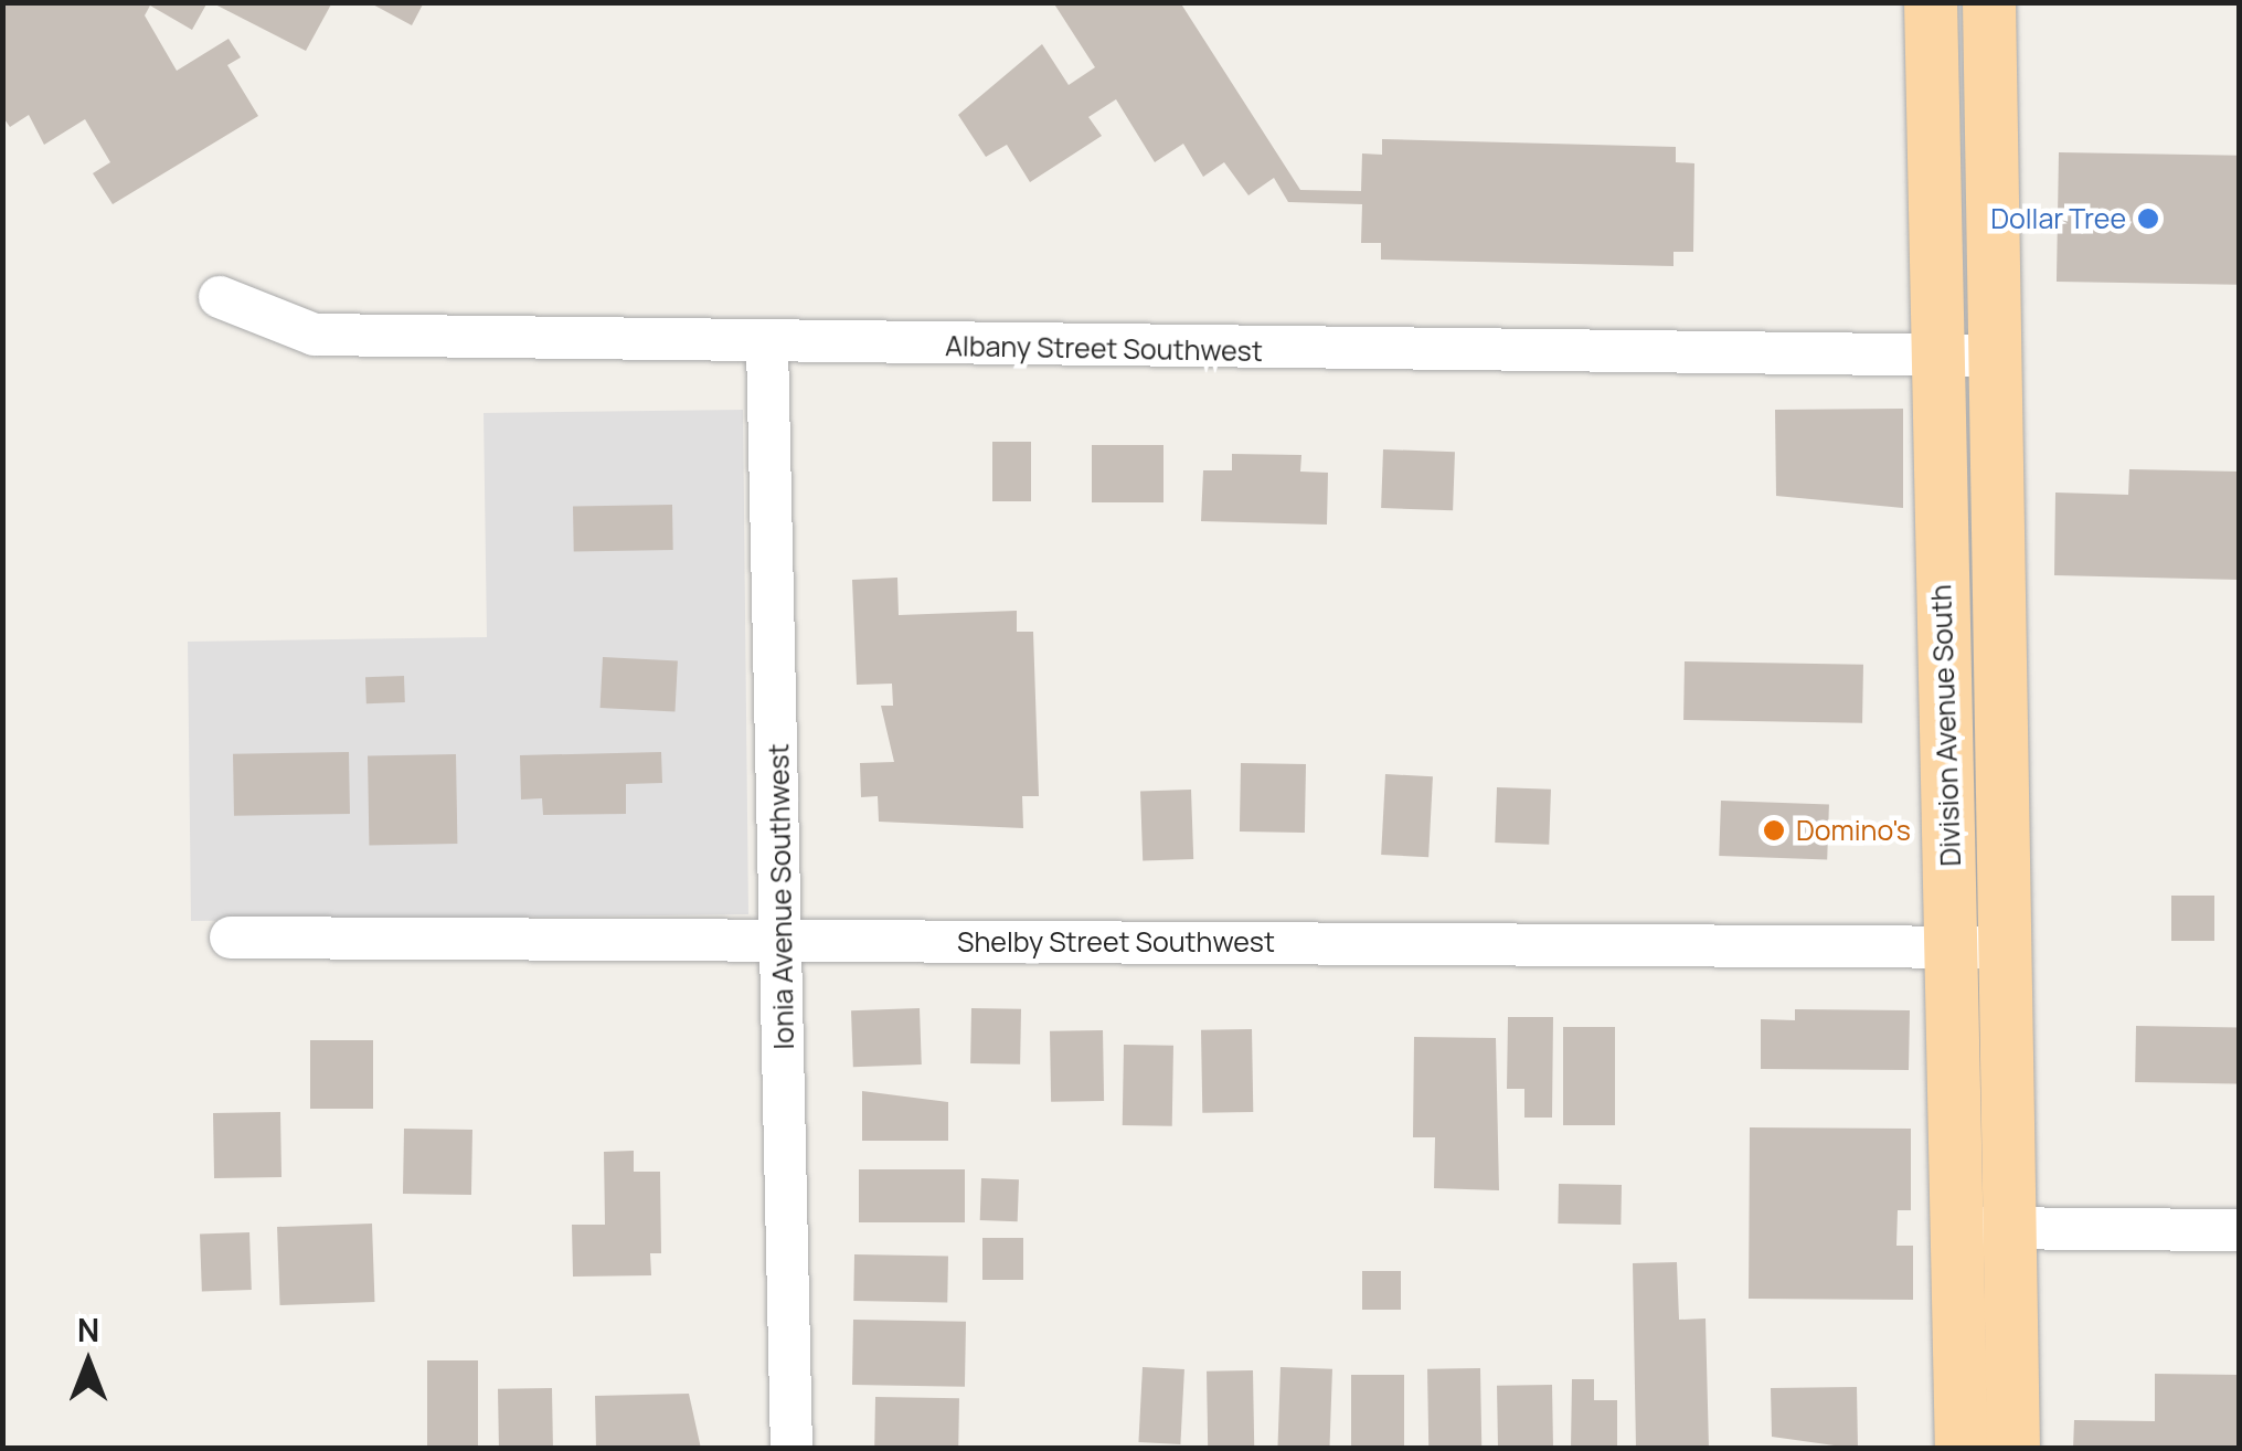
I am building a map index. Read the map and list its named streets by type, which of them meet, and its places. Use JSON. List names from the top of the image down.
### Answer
{
  "streets": {
    "main road": ["Division Avenue South"],
    "street": ["Albany Street Southwest", "Ionia Avenue Southwest", "Shelby Street Southwest"]
  },
  "crossings": [
    ["Albany Street Southwest", "Division Avenue South"],
    ["Albany Street Southwest", "Ionia Avenue Southwest"],
    ["Division Avenue South", "Shelby Street Southwest"],
    ["Ionia Avenue Southwest", "Shelby Street Southwest"]
  ],
  "places": ["Dollar Tree", "Domino's"],
  "north": "top"
}
